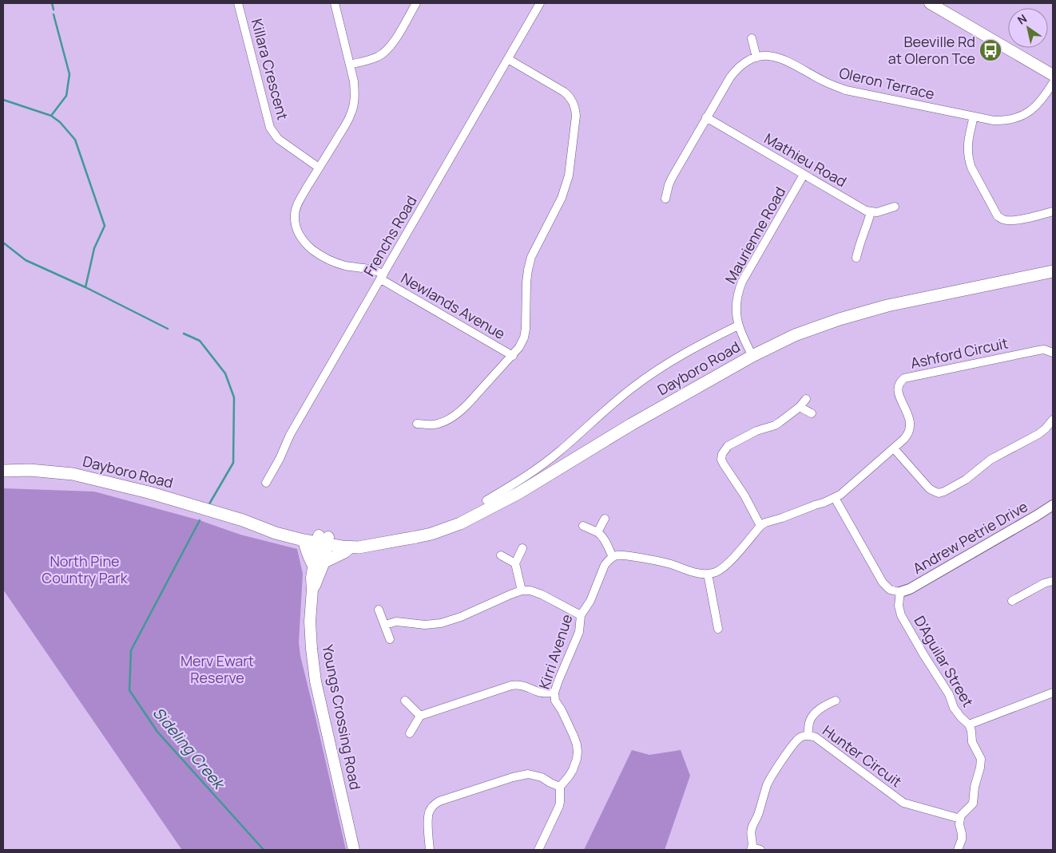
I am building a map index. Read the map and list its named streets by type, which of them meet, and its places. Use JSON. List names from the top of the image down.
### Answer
{
  "streets": {
    "main road": ["Dayboro Road", "Youngs Crossing Road"],
    "street": [
      "Killara Crescent",
      "Oleron Terrace",
      "Mathieu Road",
      "Maurienne Road",
      "Frenchs Road",
      "Newlands Avenue",
      "Ashford Circuit",
      "Andrew Petrie Drive",
      "Kirri Avenue",
      "D'Aguilar Street",
      "Hunter Circuit"
    ]
  },
  "crossings": [
    ["Killara Crescent", "Newlands Avenue"],
    ["Oleron Terrace", "Mathieu Road"],
    ["Mathieu Road", "Maurienne Road"],
    ["Maurienne Road", "Dayboro Road"],
    ["Frenchs Road", "Newlands Avenue"],
    ["Dayboro Road", "Youngs Crossing Road"],
    ["Andrew Petrie Drive", "D'Aguilar Street"],
    ["D'Aguilar Street", "Hunter Circuit"]
  ],
  "water": ["Sideling Creek"],
  "parks": ["North Pine Country Park", "Merv Ewart Reserve"],
  "places": {
    "bus stop": ["Beeville Rd at Oleron Tce"]
  },
  "north": "top left"
}
